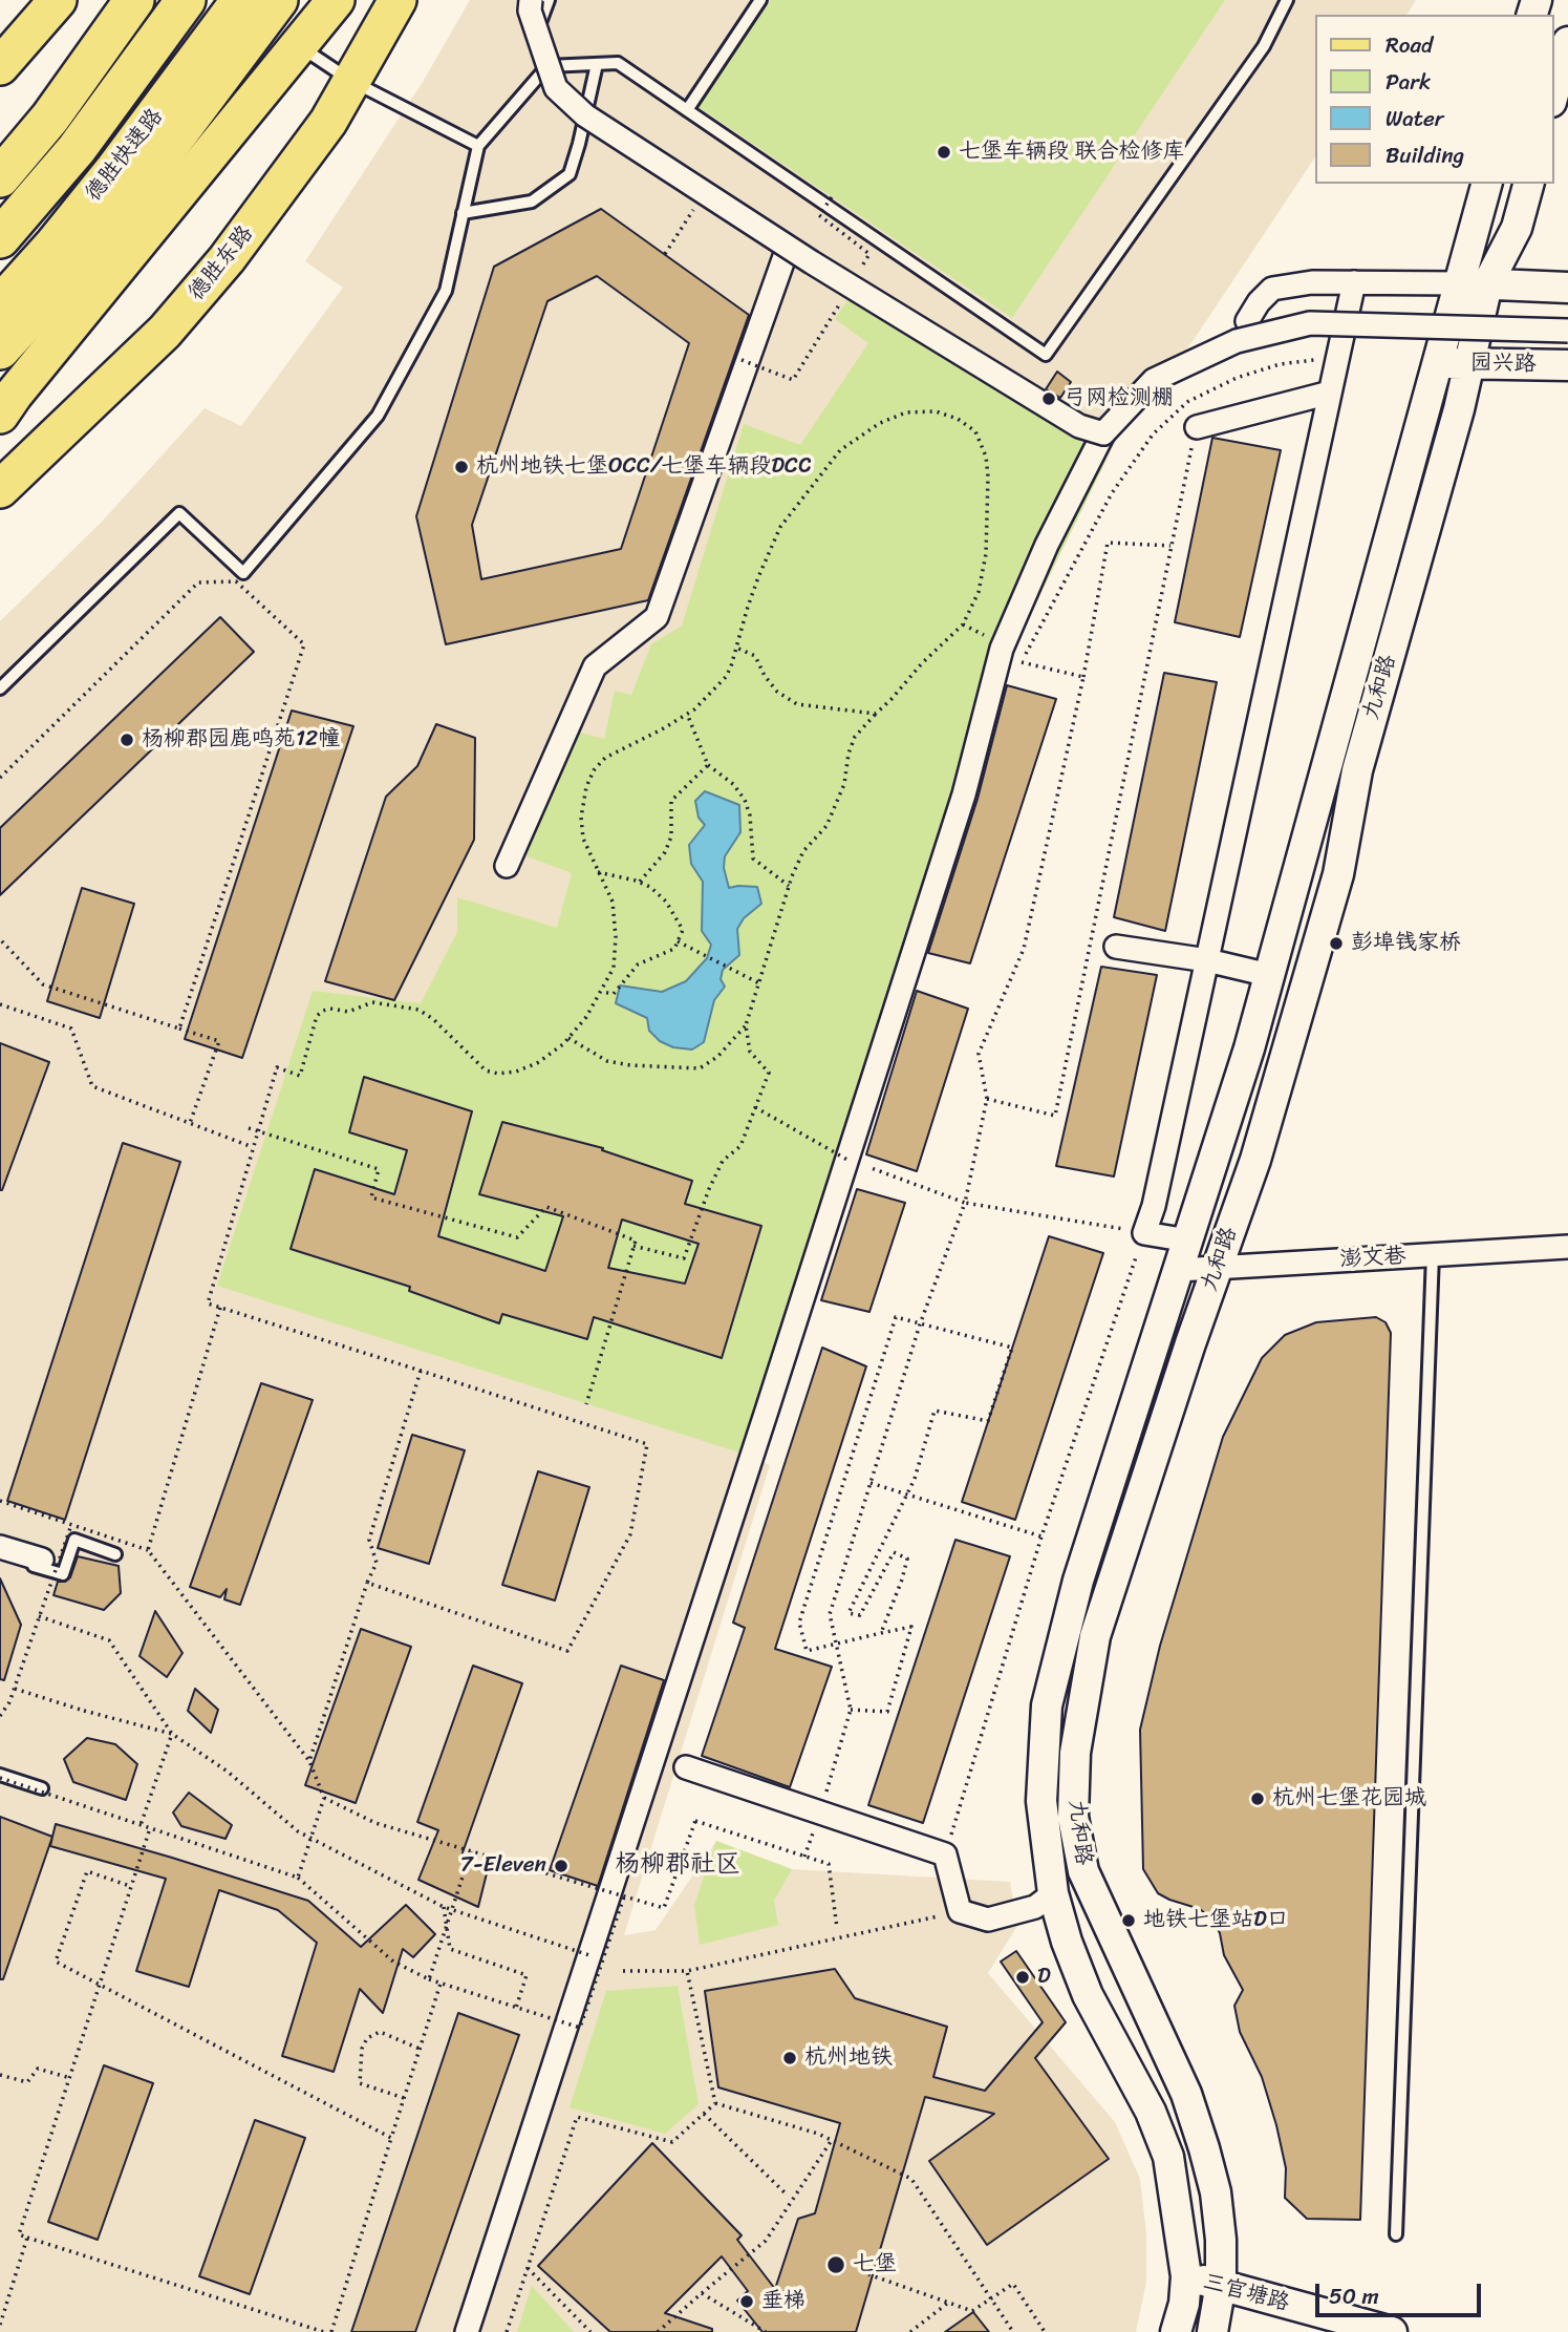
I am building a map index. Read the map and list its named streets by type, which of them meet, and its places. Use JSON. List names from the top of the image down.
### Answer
{
  "streets": {
    "highway": ["德胜快速路"],
    "main road": ["德胜东路"],
    "street": [
      "园兴路",
      "九和路",
      "澎文巷",
      "三官塘路"
    ]
  },
  "crossings": [
    ["园兴路", "九和路"],
    ["九和路", "澎文巷"],
    ["九和路", "三官塘路"]
  ],
  "districts": ["杨柳郡社区"],
  "places": [
    "七堡车辆段 联合检修库",
    "弓网检测棚",
    "杭州地铁七堡OCC/七堡车辆段DCC",
    "杨柳郡园鹿鸣苑12幢",
    "彭埠钱家桥",
    "杭州七堡花园城",
    "7-Eleven",
    "地铁七堡站D口",
    "D",
    "杭州地铁",
    "七堡",
    "垂梯"
  ],
  "legend": [
    "Road",
    "Park",
    "Water",
    "Building"
  ],
  "scale_bar": "50 m"
}
